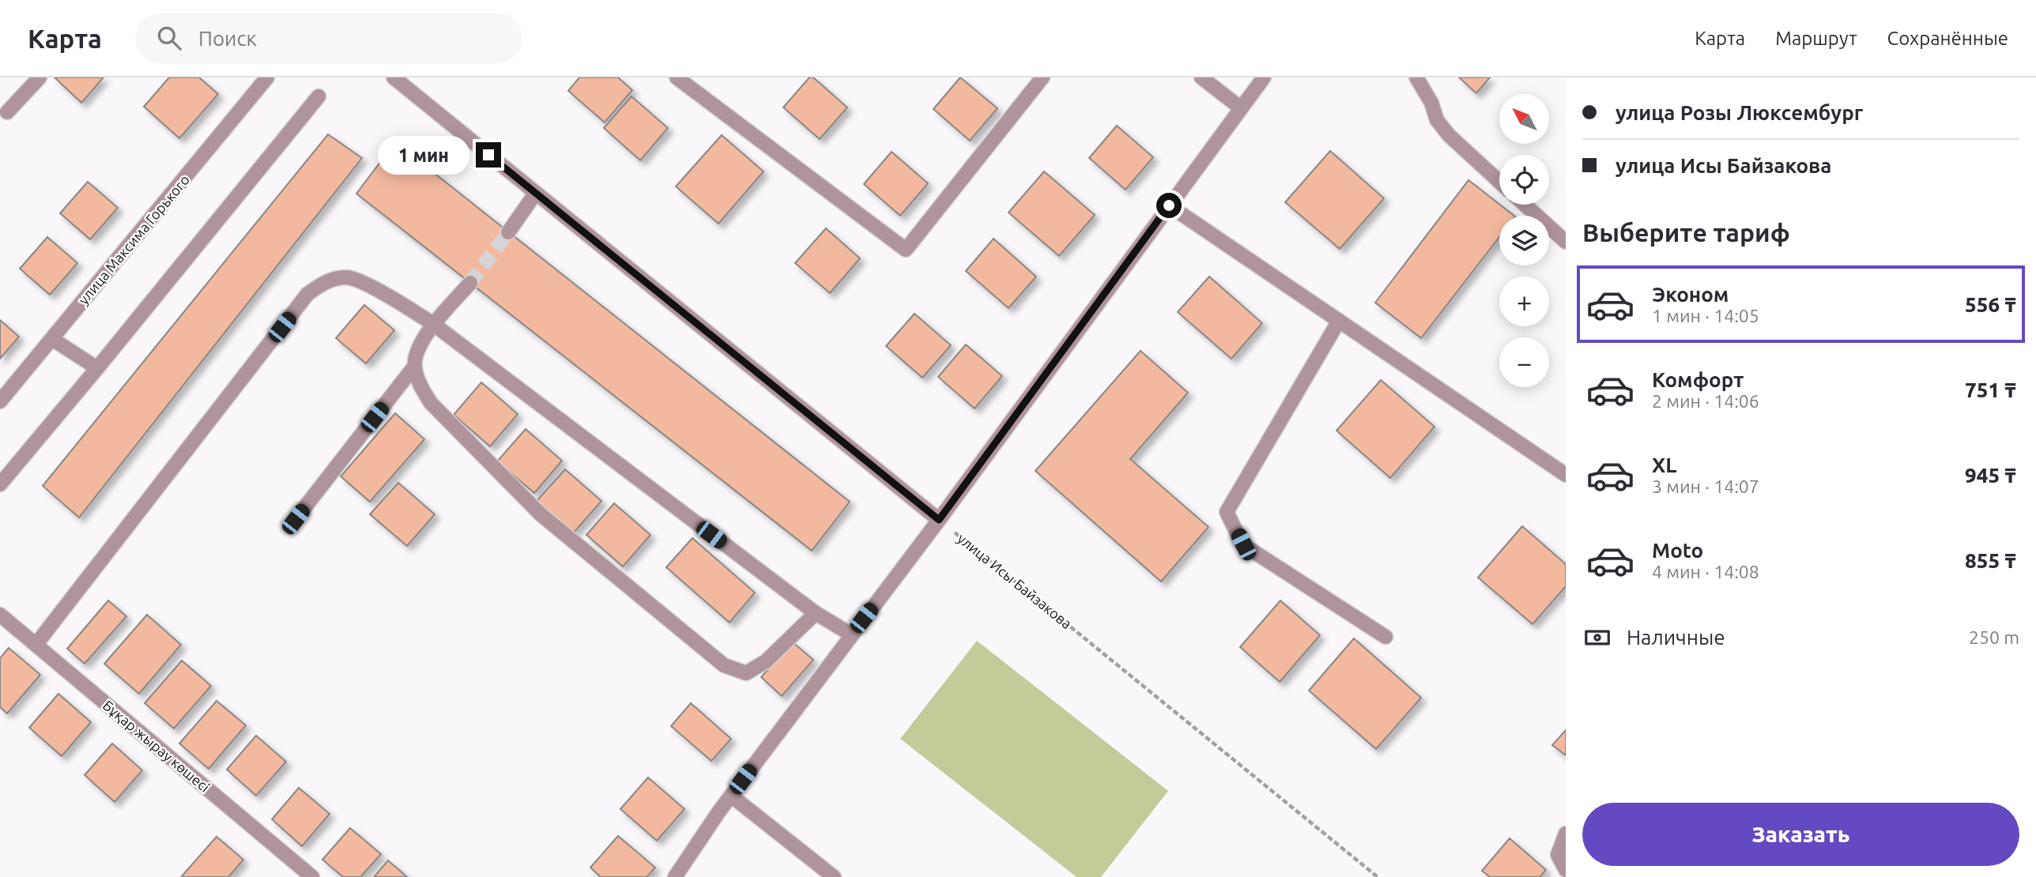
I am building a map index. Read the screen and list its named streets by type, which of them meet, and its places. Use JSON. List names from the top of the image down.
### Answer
{
  "streets": {
    "street": ["улица Максима Горького", "Бұқар жырау көшесі"],
    "path": ["улица Исы Байзакова"]
  },
  "north": "top left",
  "page": {
    "header": "Карта",
    "search": "Поиск",
    "nav": ["Карта", "Маршрут", "Сохранённые"],
    "banner": ["улица Розы Люксембург", "улица Исы Байзакова"],
    "map_buttons": ["+", "−"],
    "bubble": "1 мин",
    "heading": "Выберите тариф",
    "list": [
      {
        "name": "Эконом",
        "note": "1 мин · 14:05",
        "value": "556 ₸"
      },
      {
        "name": "Комфорт",
        "note": "2 мин · 14:06",
        "value": "751 ₸"
      },
      {
        "name": "XL",
        "note": "3 мин · 14:07",
        "value": "945 ₸"
      },
      {
        "name": "Moto",
        "note": "4 мин · 14:08",
        "value": "855 ₸"
      }
    ],
    "pay": ["Наличные", "250 m"],
    "buttons": "Заказать"
  }
}
